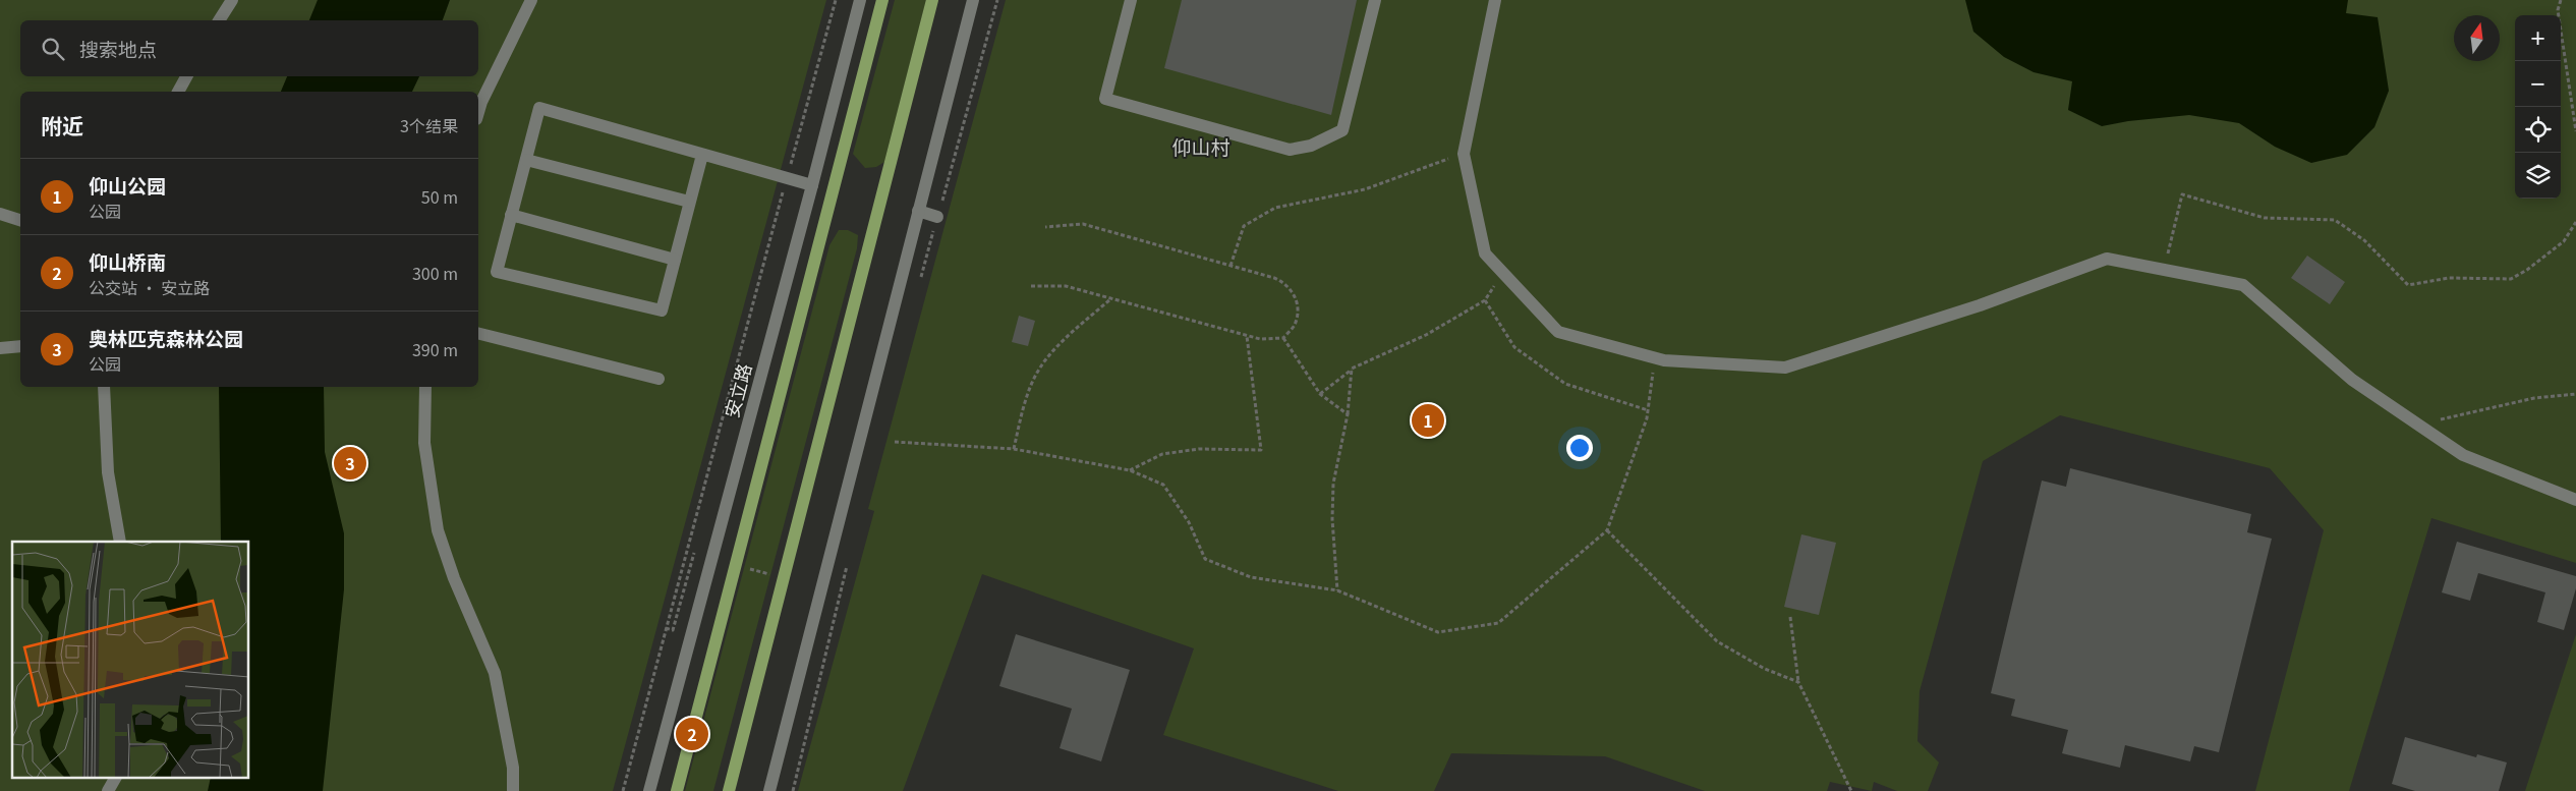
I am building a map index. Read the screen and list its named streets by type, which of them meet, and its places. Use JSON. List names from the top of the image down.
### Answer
{
  "streets": {
    "street": ["安立路"]
  },
  "districts": ["仰山村"],
  "north": "top",
  "page": {
    "map_buttons": ["+", "−"],
    "search": "搜索地点",
    "heading": ["附近", "3个结果"],
    "list": [
      {
        "mark": "1",
        "name": "仰山公园",
        "note": "公园",
        "value": "50 m"
      },
      {
        "mark": "2",
        "name": "仰山桥南",
        "note": "公交站 · 安立路",
        "value": "300 m"
      },
      {
        "mark": "3",
        "name": "奥林匹克森林公园",
        "note": "公园",
        "value": "390 m"
      }
    ],
    "pins": ["1", "3", "2"]
  }
}
